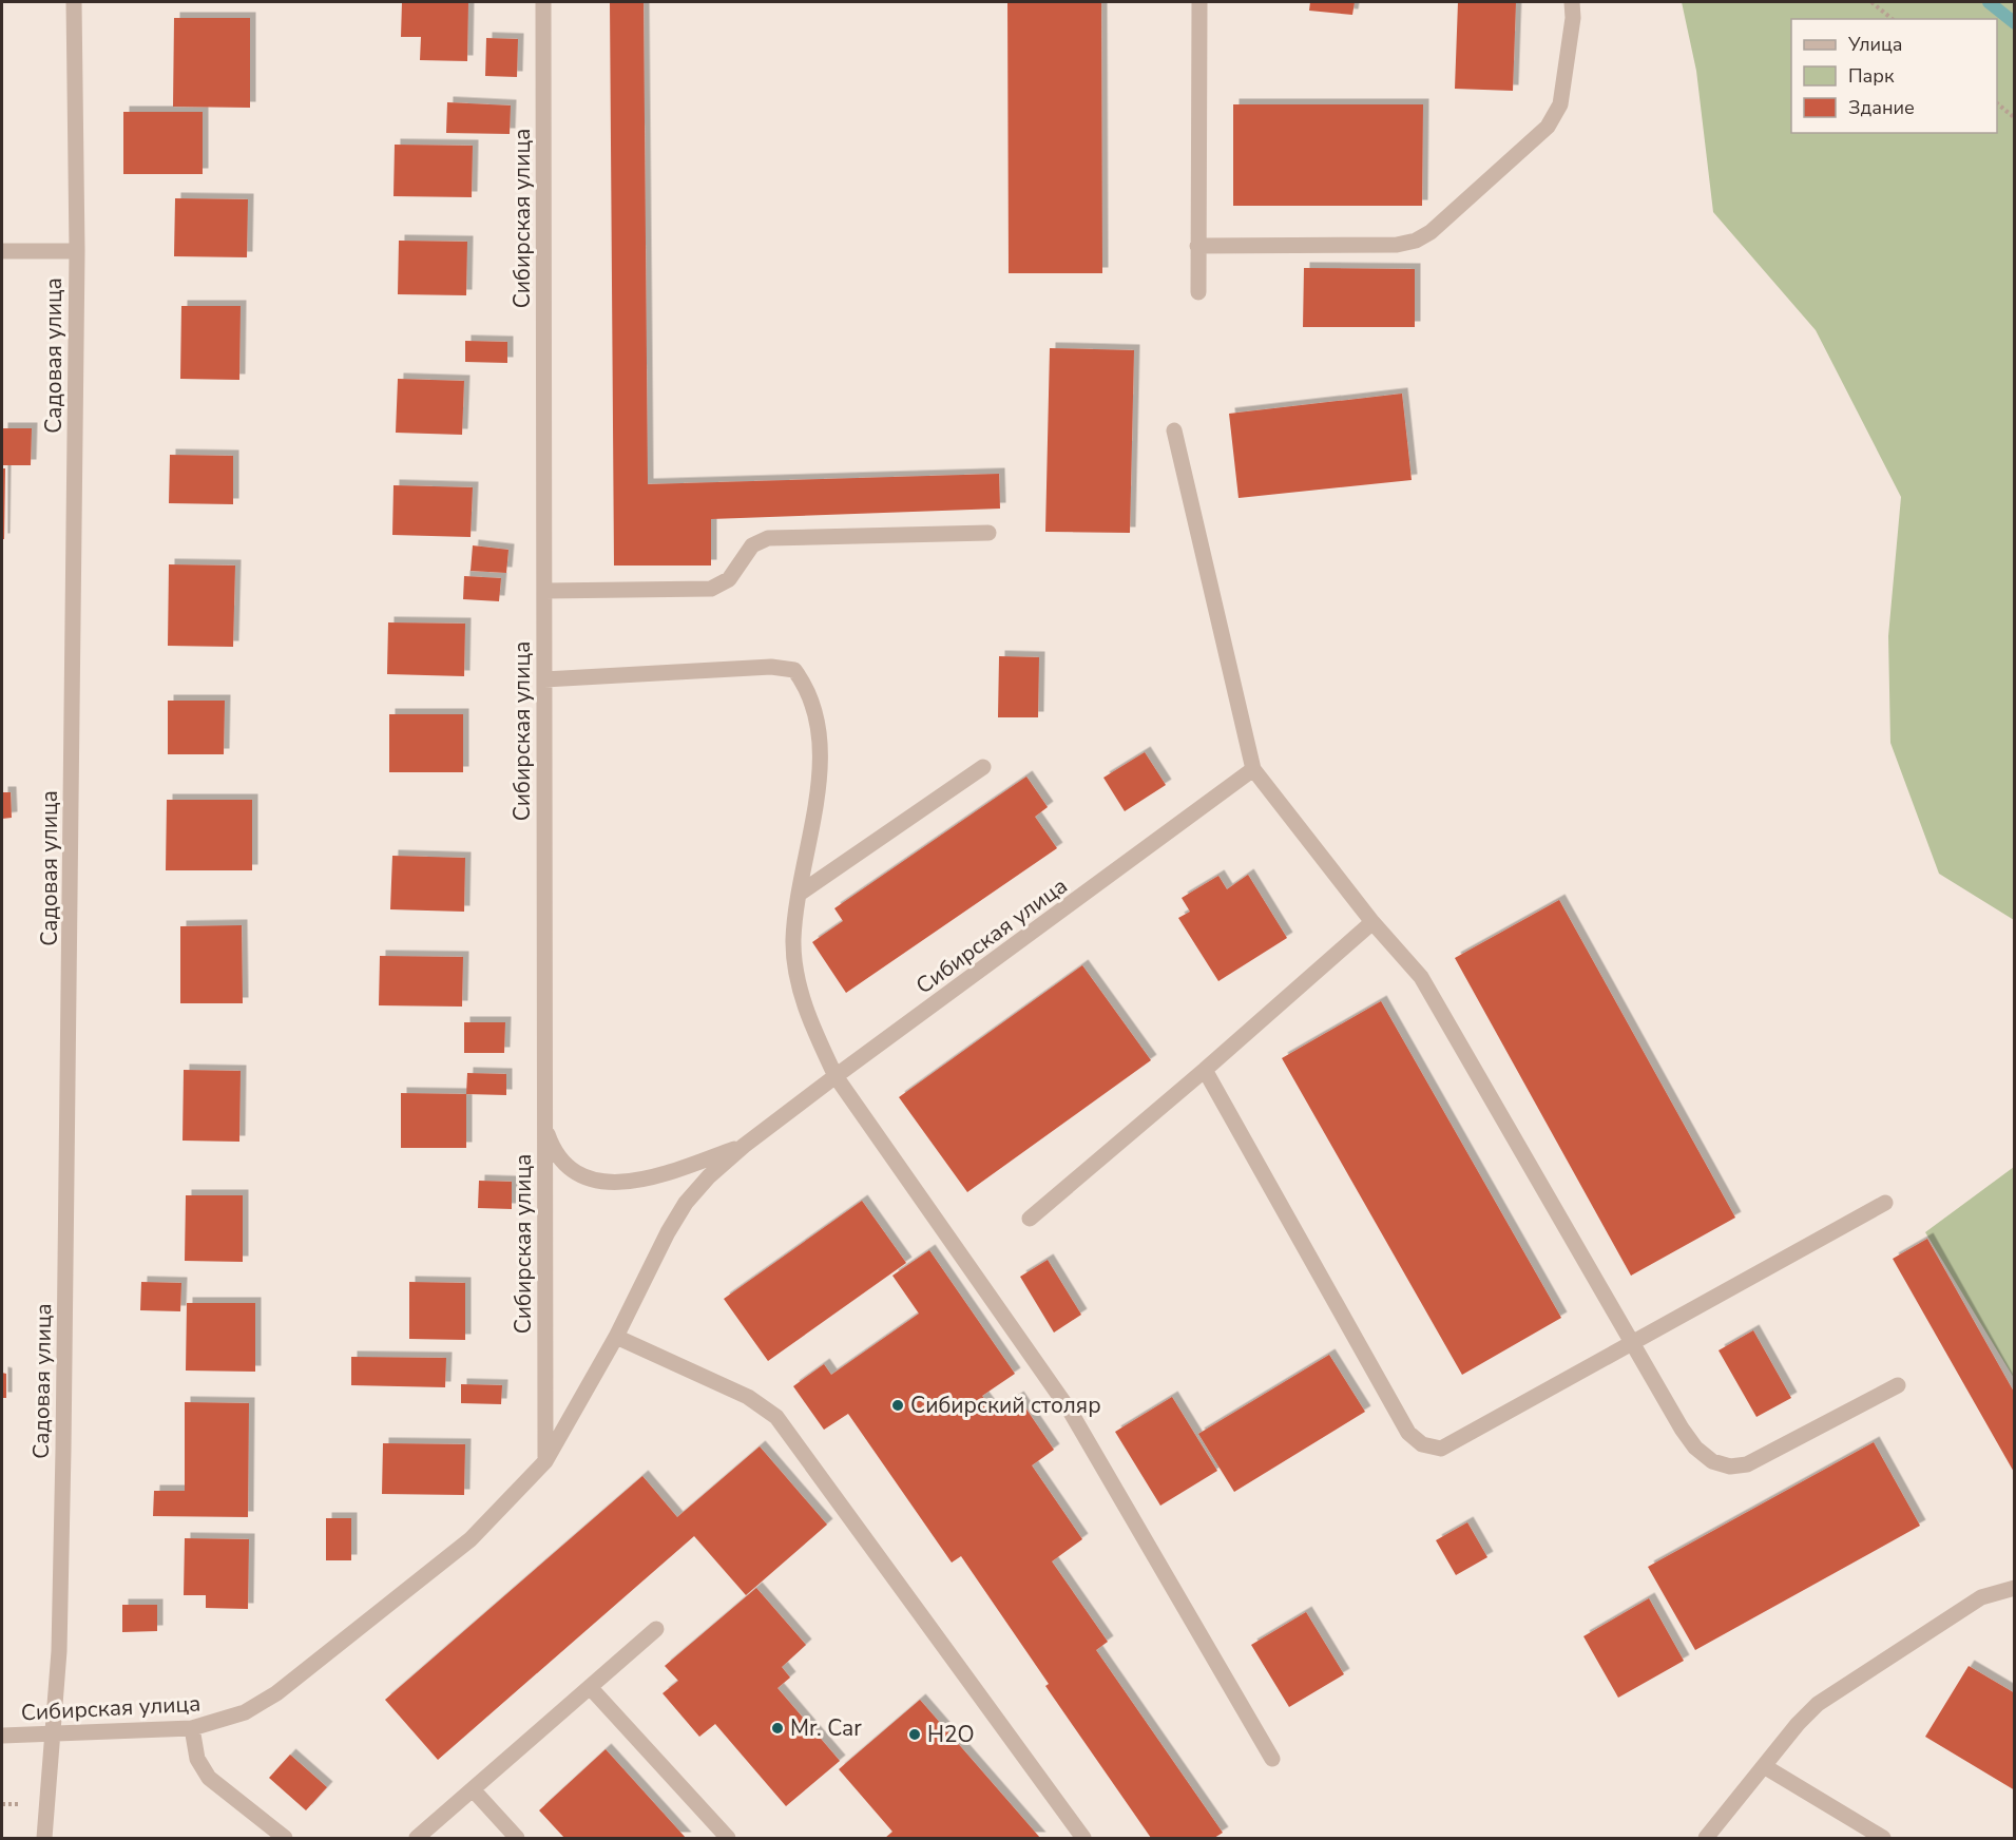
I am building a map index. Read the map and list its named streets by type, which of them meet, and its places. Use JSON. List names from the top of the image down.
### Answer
{
  "streets": {
    "street": ["Сибирская улица", "Садовая улица"]
  },
  "crossings": [
    ["Сибирская улица", "Садовая улица"]
  ],
  "places": ["Сибирский столяр", "Mr. Car", "Н2О"],
  "legend": ["Улица", "Парк", "Здание"]
}
